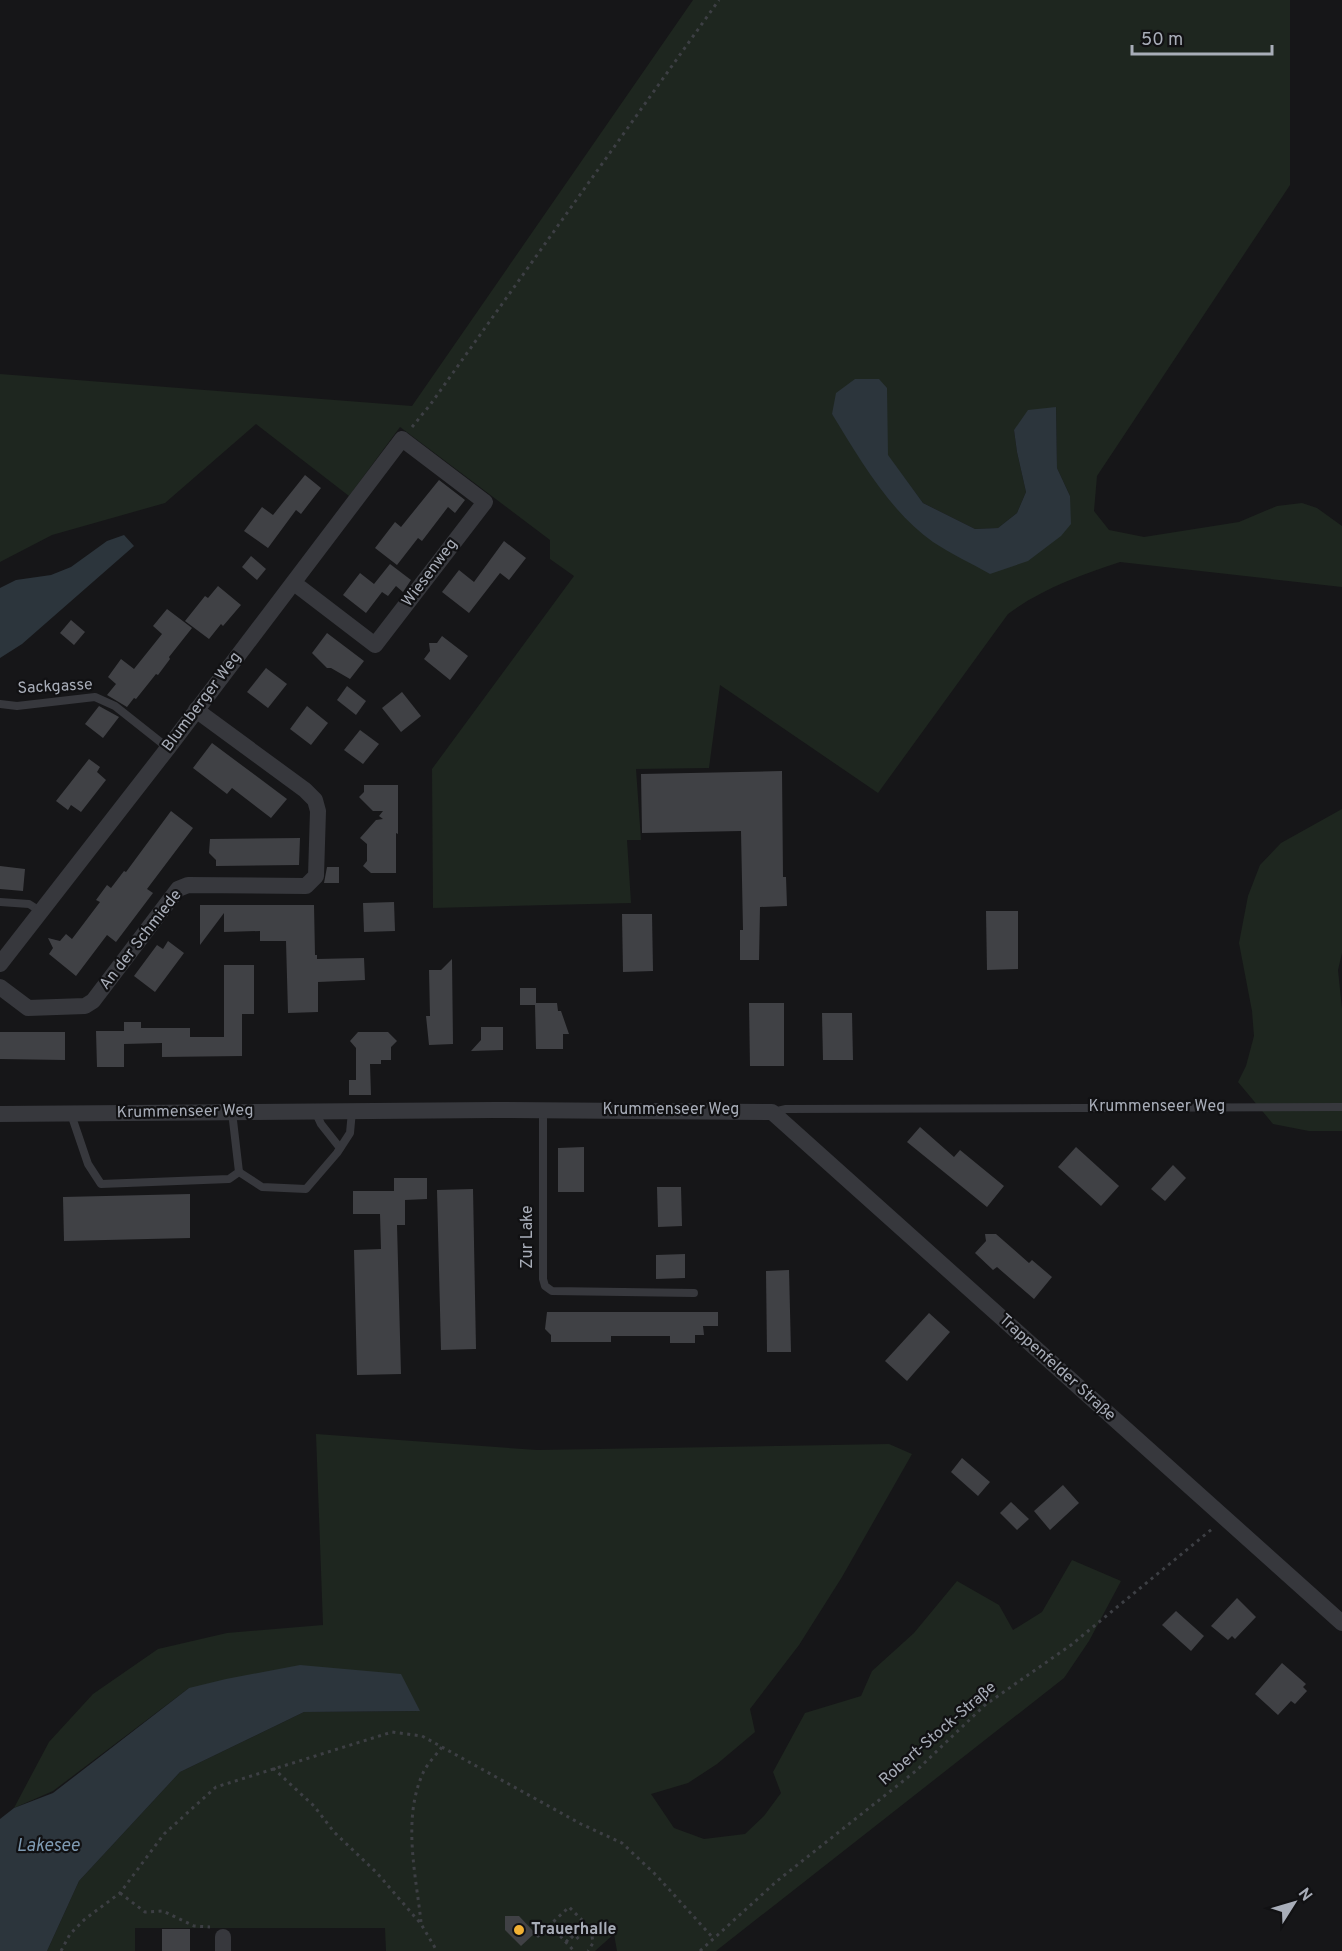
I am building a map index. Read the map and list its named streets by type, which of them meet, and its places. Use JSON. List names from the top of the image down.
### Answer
{
  "streets": {
    "street": [
      "Wiesenweg",
      "Blumberger Weg",
      "An der Schmiede",
      "Krummenseer Weg",
      "Trappenfelder Straße"
    ],
    "lane": ["Sackgasse", "Zur Lake"],
    "path": ["Robert-Stock-Straße"]
  },
  "crossings": [
    ["Wiesenweg", "Blumberger Weg"],
    ["Sackgasse", "Blumberger Weg"],
    ["Blumberger Weg", "An der Schmiede"],
    ["Krummenseer Weg", "Zur Lake"],
    ["Krummenseer Weg", "Trappenfelder Straße"],
    ["Trappenfelder Straße", "Robert-Stock-Straße"]
  ],
  "water": ["Lakesee"],
  "places": ["Trauerhalle"],
  "scale_bar": "50 m",
  "north": "top right"
}
